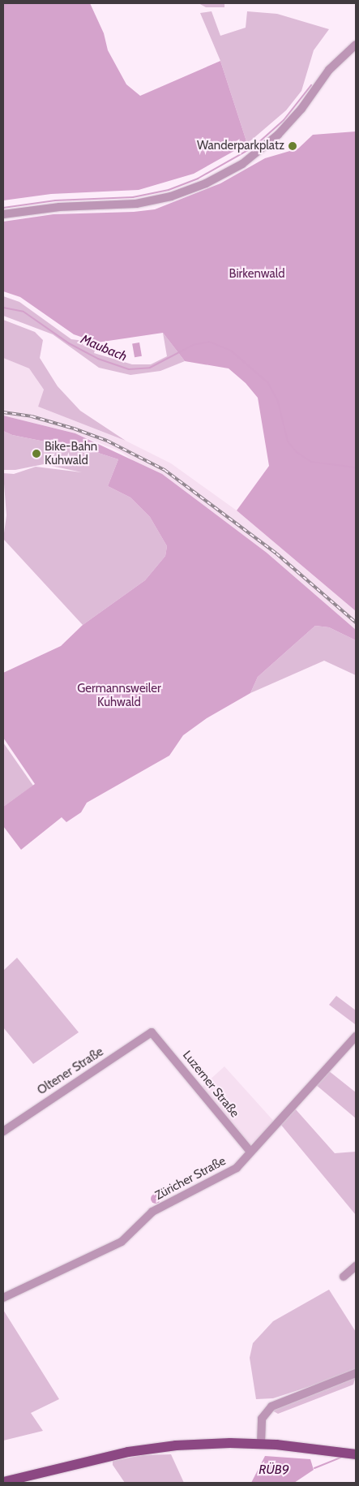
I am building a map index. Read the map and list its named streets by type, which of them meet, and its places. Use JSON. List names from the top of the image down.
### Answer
{
  "streets": {
    "street": ["Oltener Straße", "Luzerner Straße", "Züricher Straße"]
  },
  "crossings": [
    ["Oltener Straße", "Luzerner Straße"],
    ["Luzerner Straße", "Züricher Straße"]
  ],
  "water": ["Maubach", "RÜB9"],
  "parks": ["Birkenwald", "Germannsweiler Kuhwald"],
  "places": ["Wanderparkplatz", "Bike-Bahn Kuhwald"]
}
